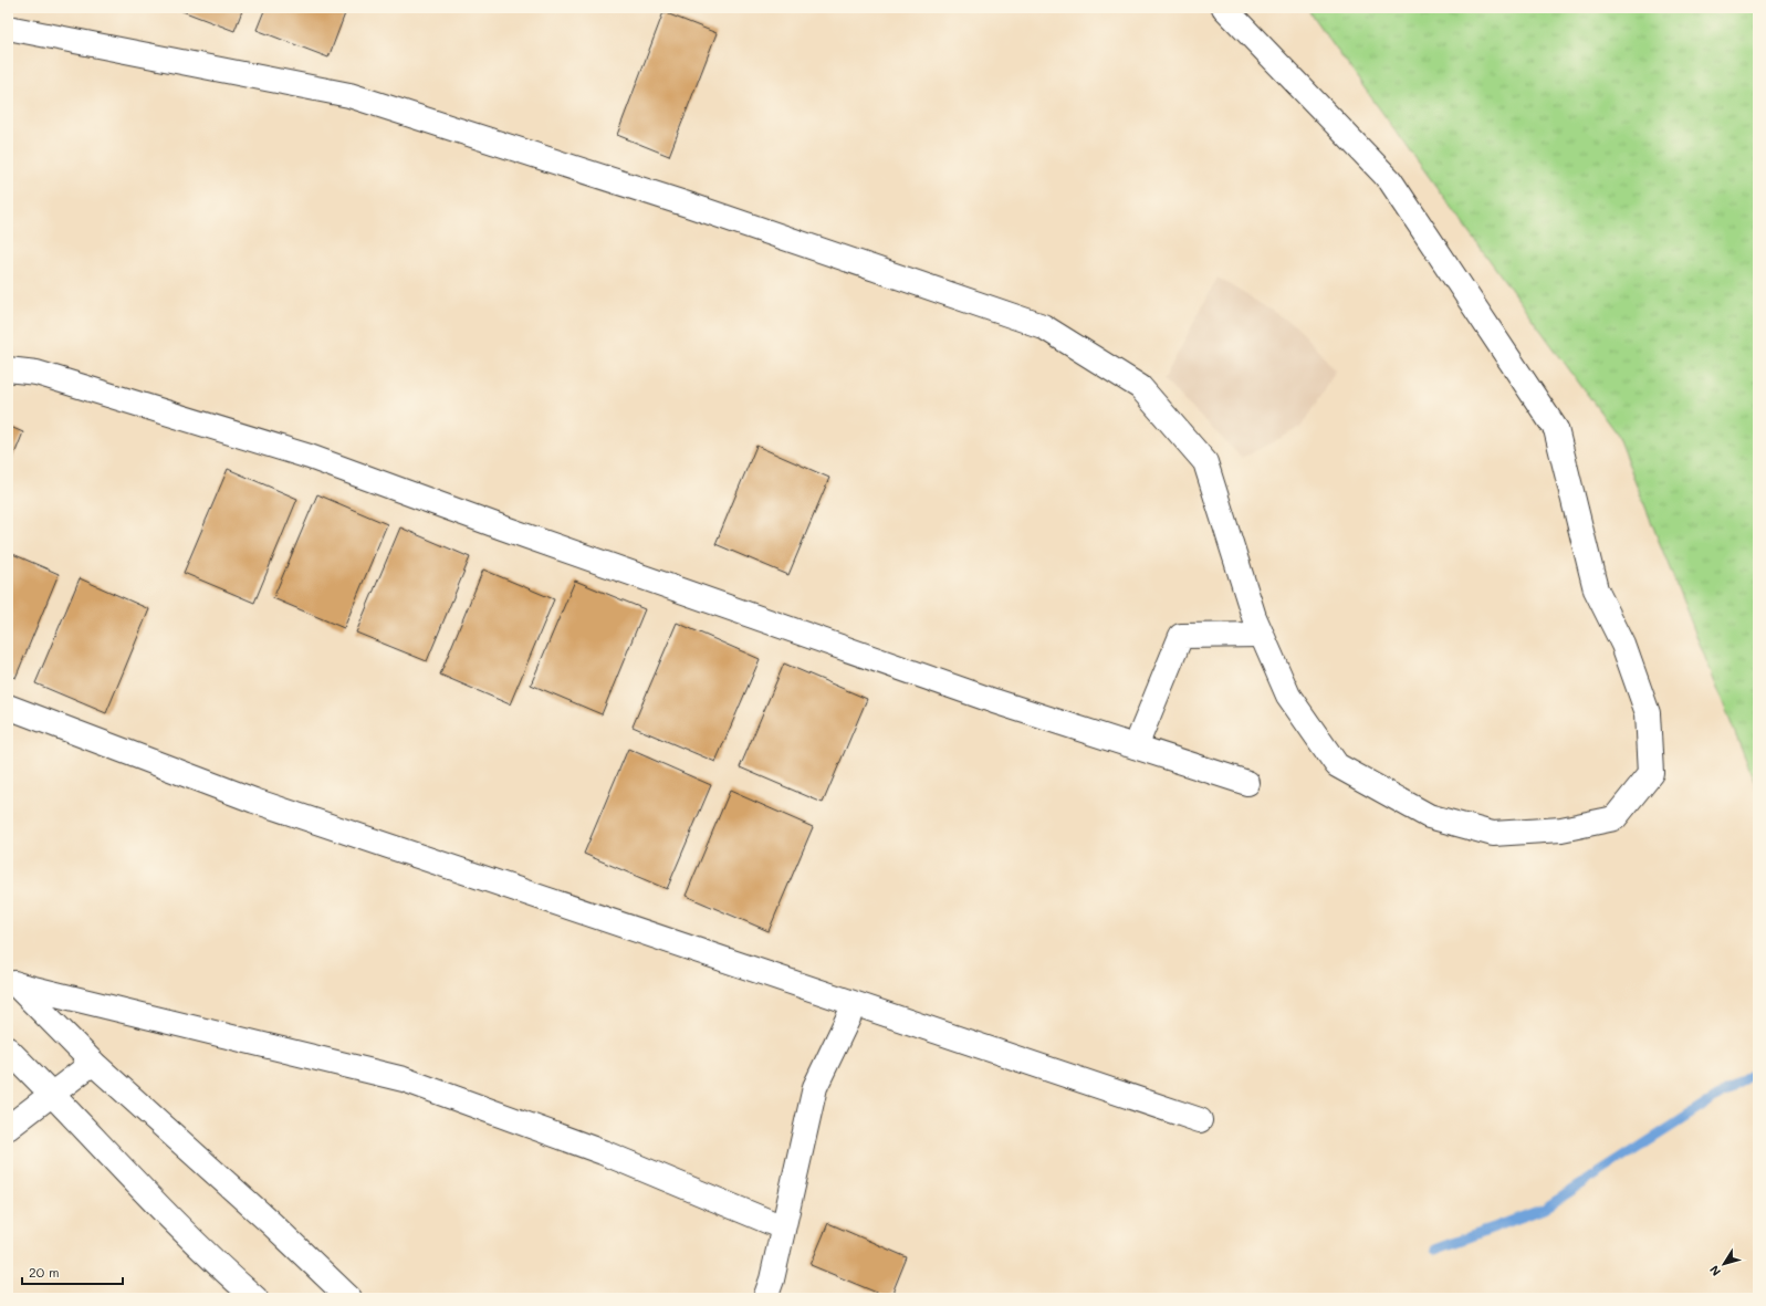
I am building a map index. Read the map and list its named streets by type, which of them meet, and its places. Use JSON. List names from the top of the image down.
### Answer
{
  "scale_bar": "20 m",
  "north": "bottom left"
}
